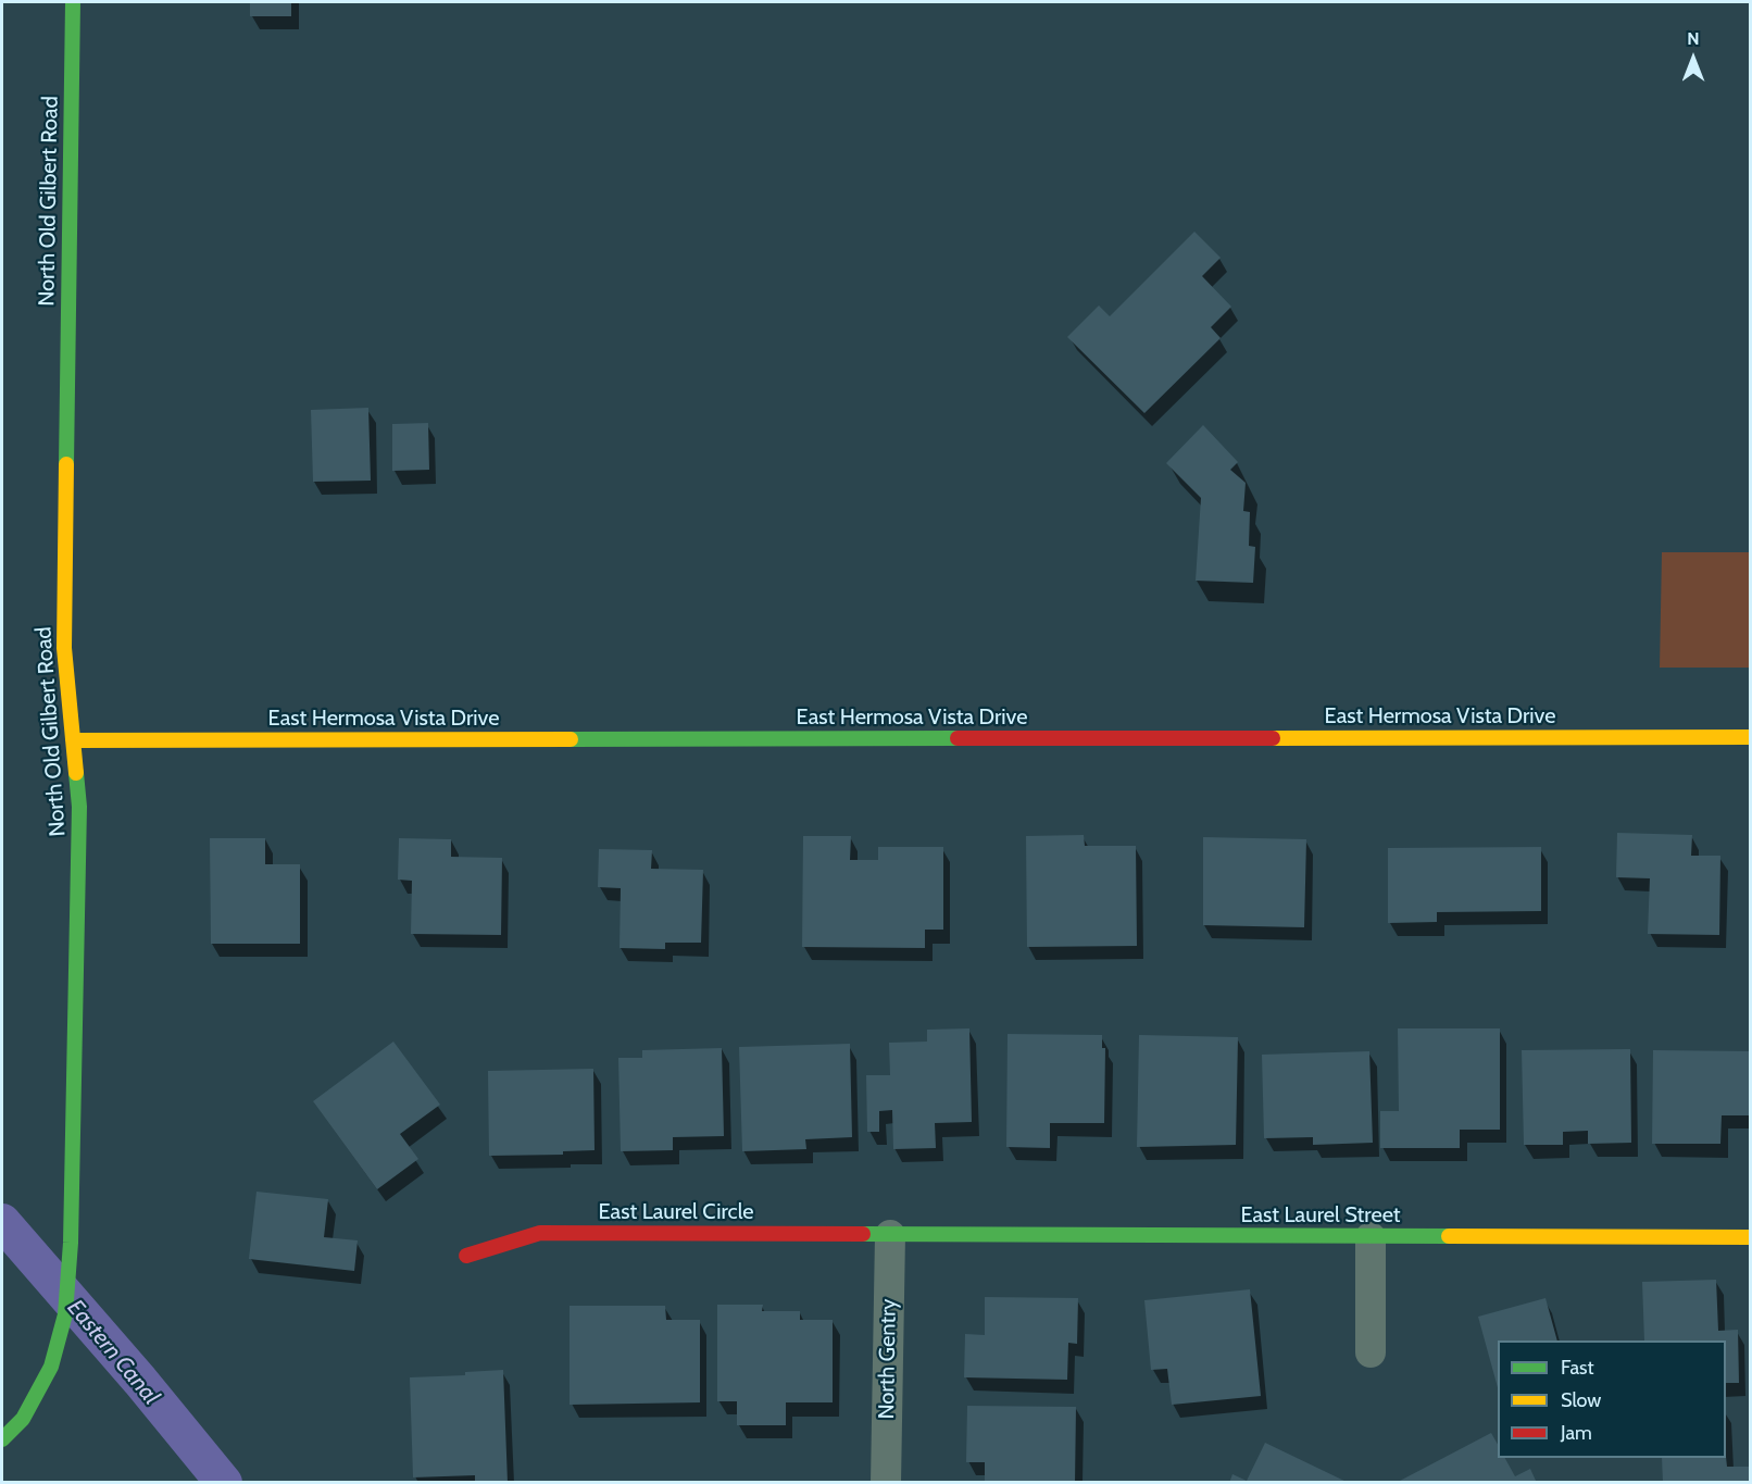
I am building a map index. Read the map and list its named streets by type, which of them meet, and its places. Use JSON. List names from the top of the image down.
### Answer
{
  "streets": {
    "street": [
      "North Old Gilbert Road",
      "East Hermosa Vista Drive",
      "East Laurel Circle",
      "East Laurel Street",
      "North Gentry"
    ]
  },
  "crossings": [
    ["North Old Gilbert Road", "East Hermosa Vista Drive"],
    ["East Laurel Circle", "East Laurel Street"],
    ["East Laurel Circle", "North Gentry"],
    ["East Laurel Street", "North Gentry"]
  ],
  "water": ["Eastern Canal"],
  "legend": ["Fast", "Slow", "Jam"],
  "north": "top"
}
